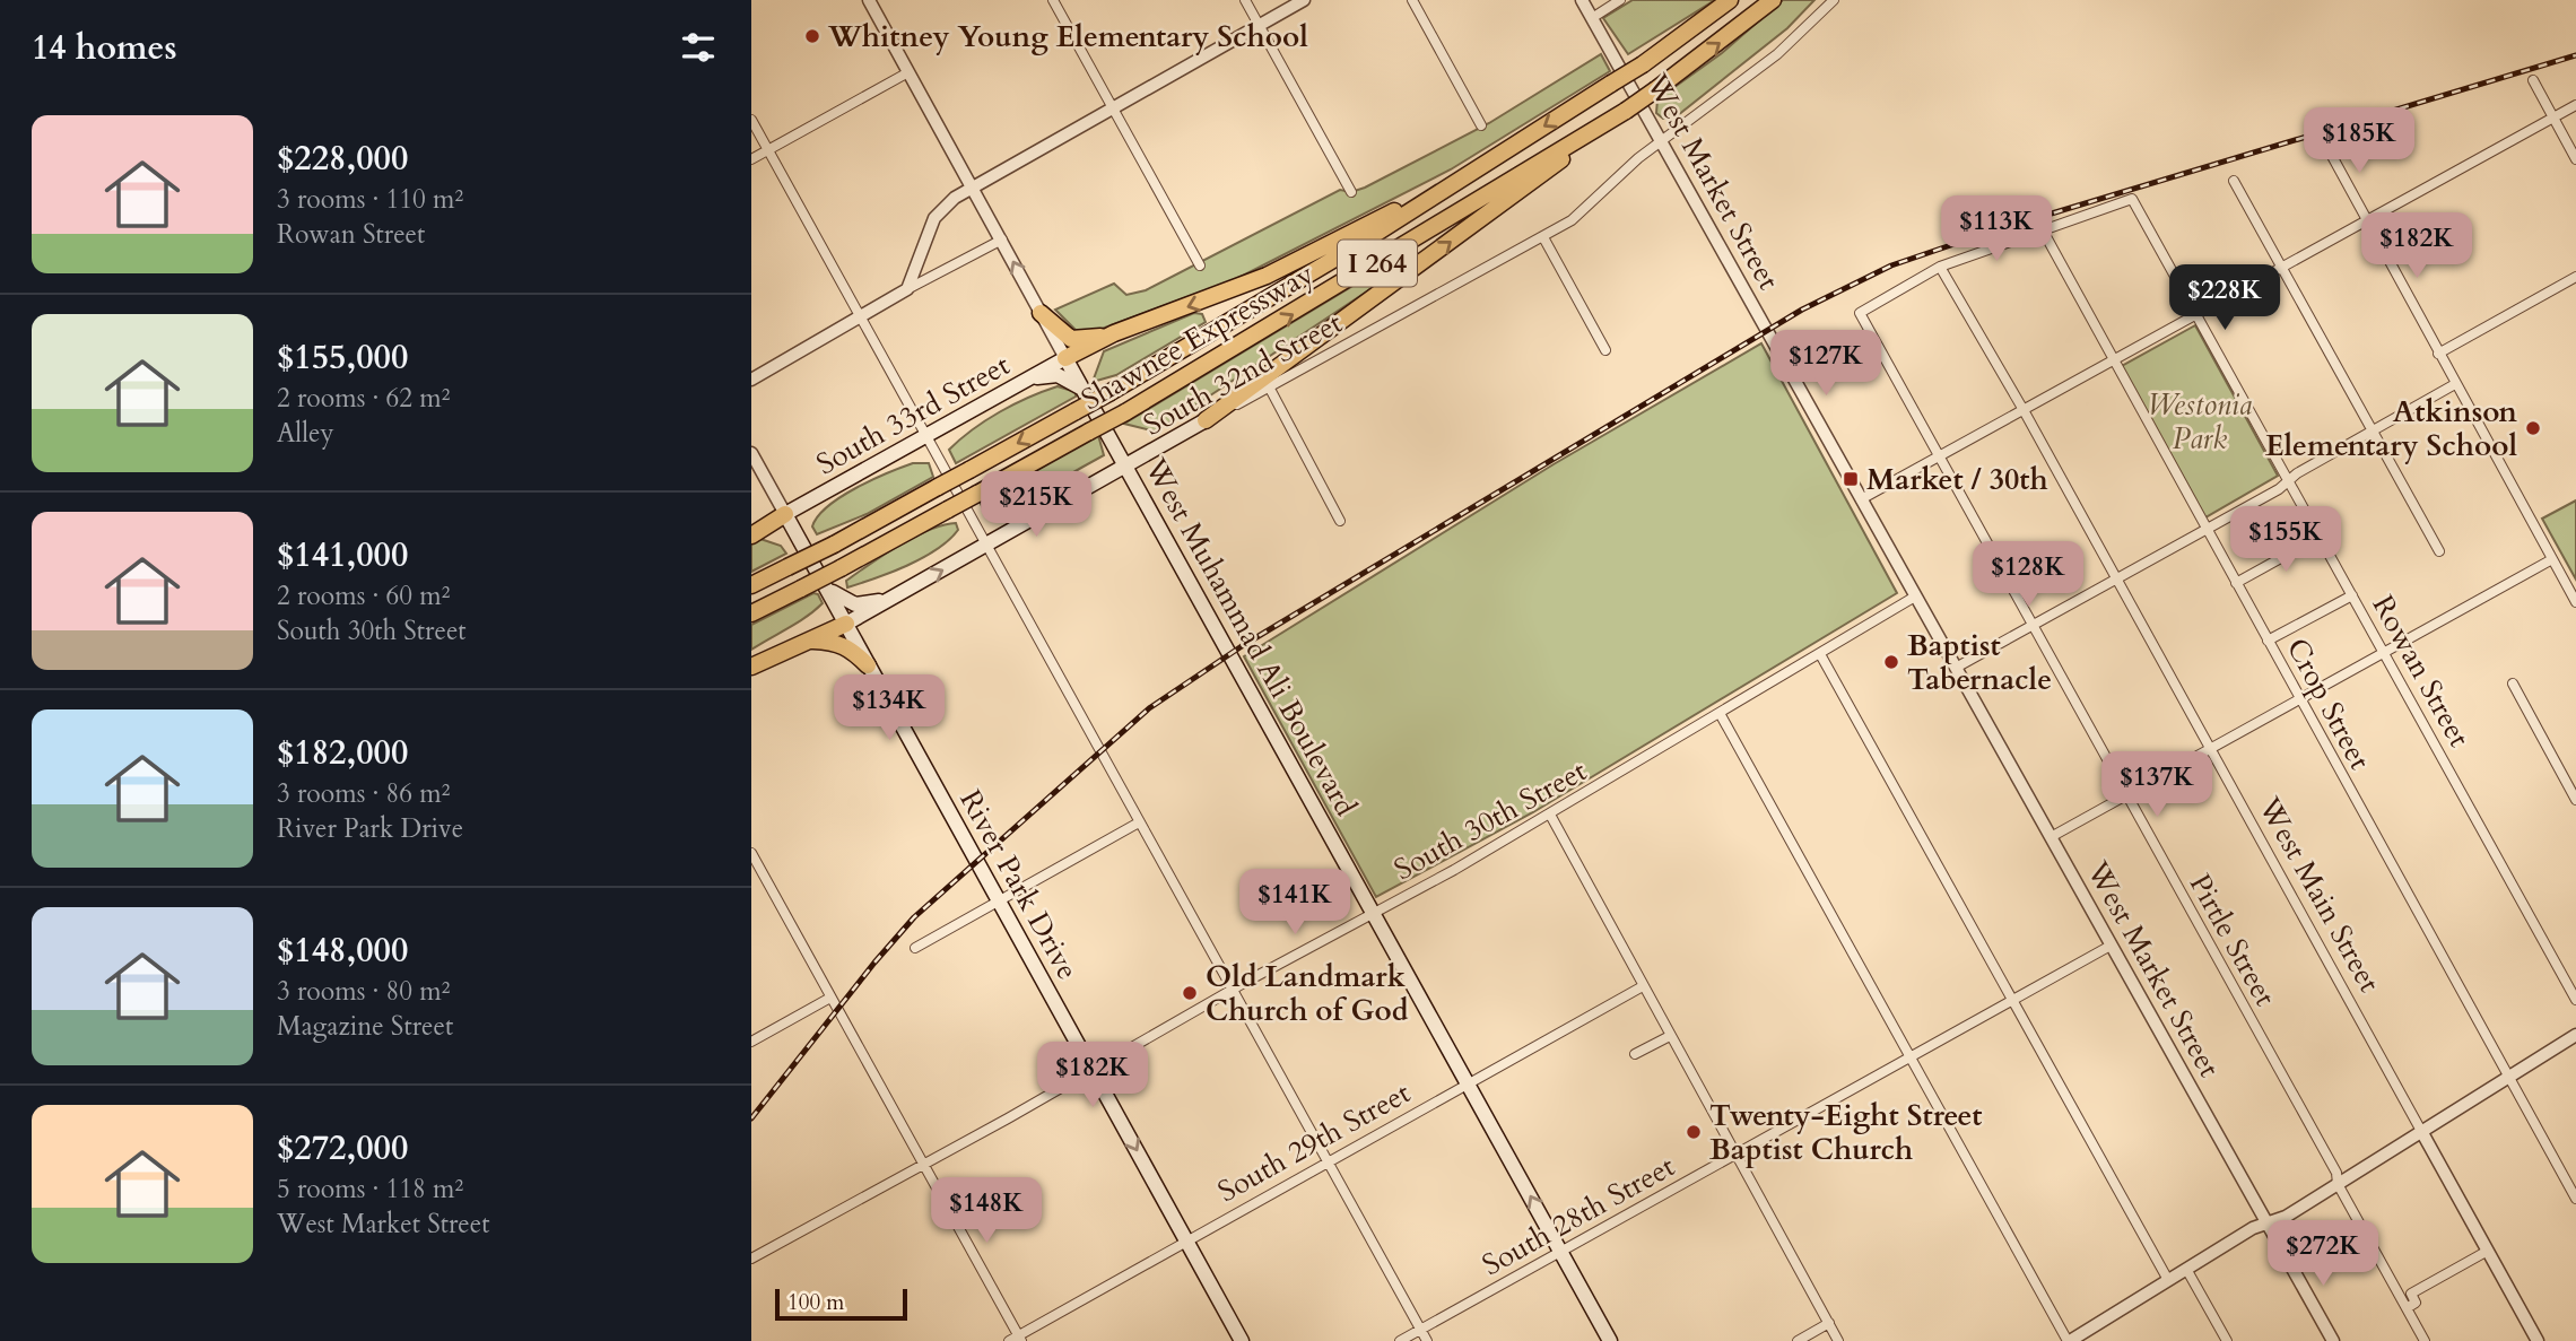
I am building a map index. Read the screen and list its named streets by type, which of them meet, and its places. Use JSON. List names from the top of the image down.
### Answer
{
  "streets": {
    "highway": ["I 264", "Shawnee Expressway"],
    "main road": [
      "South 32nd Street",
      "South 33rd Street",
      "West Muhammad Ali Boulevard",
      "River Park Drive"
    ],
    "street": [
      "West Market Street",
      "Rowan Street",
      "Crop Street",
      "South 30th Street",
      "West Main Street",
      "Pirtle Street",
      "South 29th Street",
      "South 28th Street"
    ]
  },
  "crossings": [
    ["West Market Street", "South 32nd Street"],
    ["West Market Street", "South 30th Street"],
    ["West Market Street", "South 28th Street"],
    ["South 32nd Street", "West Muhammad Ali Boulevard"],
    ["South 32nd Street", "River Park Drive"],
    ["South 33rd Street", "West Muhammad Ali Boulevard"],
    ["South 33rd Street", "River Park Drive"],
    ["West Muhammad Ali Boulevard", "South 30th Street"],
    ["West Muhammad Ali Boulevard", "South 29th Street"],
    ["West Muhammad Ali Boulevard", "South 28th Street"],
    ["Rowan Street", "Crop Street"],
    ["South 30th Street", "River Park Drive"],
    ["River Park Drive", "South 29th Street"],
    ["West Main Street", "Pirtle Street"]
  ],
  "parks": ["Westonia Park"],
  "places": {
    "other": [
      "Whitney Young Elementary School",
      "Atkinson Elementary School",
      "Baptist Tabernacle",
      "Old Landmark Church of God",
      "Twenty-Eight Street Baptist Church"
    ],
    "transit": ["Market / 30th"]
  },
  "scale_bar": "100 m",
  "page": {
    "heading": "14 homes",
    "list": [
      {
        "name": "$228,000",
        "note": "3 rooms · 110 m² · Rowan Street"
      },
      {
        "name": "$155,000",
        "note": "2 rooms · 62 m² · Alley"
      },
      {
        "name": "$141,000",
        "note": "2 rooms · 60 m² · South 30th Street"
      },
      {
        "name": "$182,000",
        "note": "3 rooms · 86 m² · River Park Drive"
      },
      {
        "name": "$148,000",
        "note": "3 rooms · 80 m² · Magazine Street"
      },
      {
        "name": "$272,000",
        "note": "5 rooms · 118 m² · West Market Street"
      }
    ],
    "price": [
      "$185K",
      "$113K",
      "$182K",
      "$228K",
      "$127K",
      "$215K",
      "$155K",
      "$128K",
      "$134K",
      "$137K",
      "$141K",
      "$182K",
      "$148K",
      "$272K"
    ],
    "scale": "100 m"
  }
}
